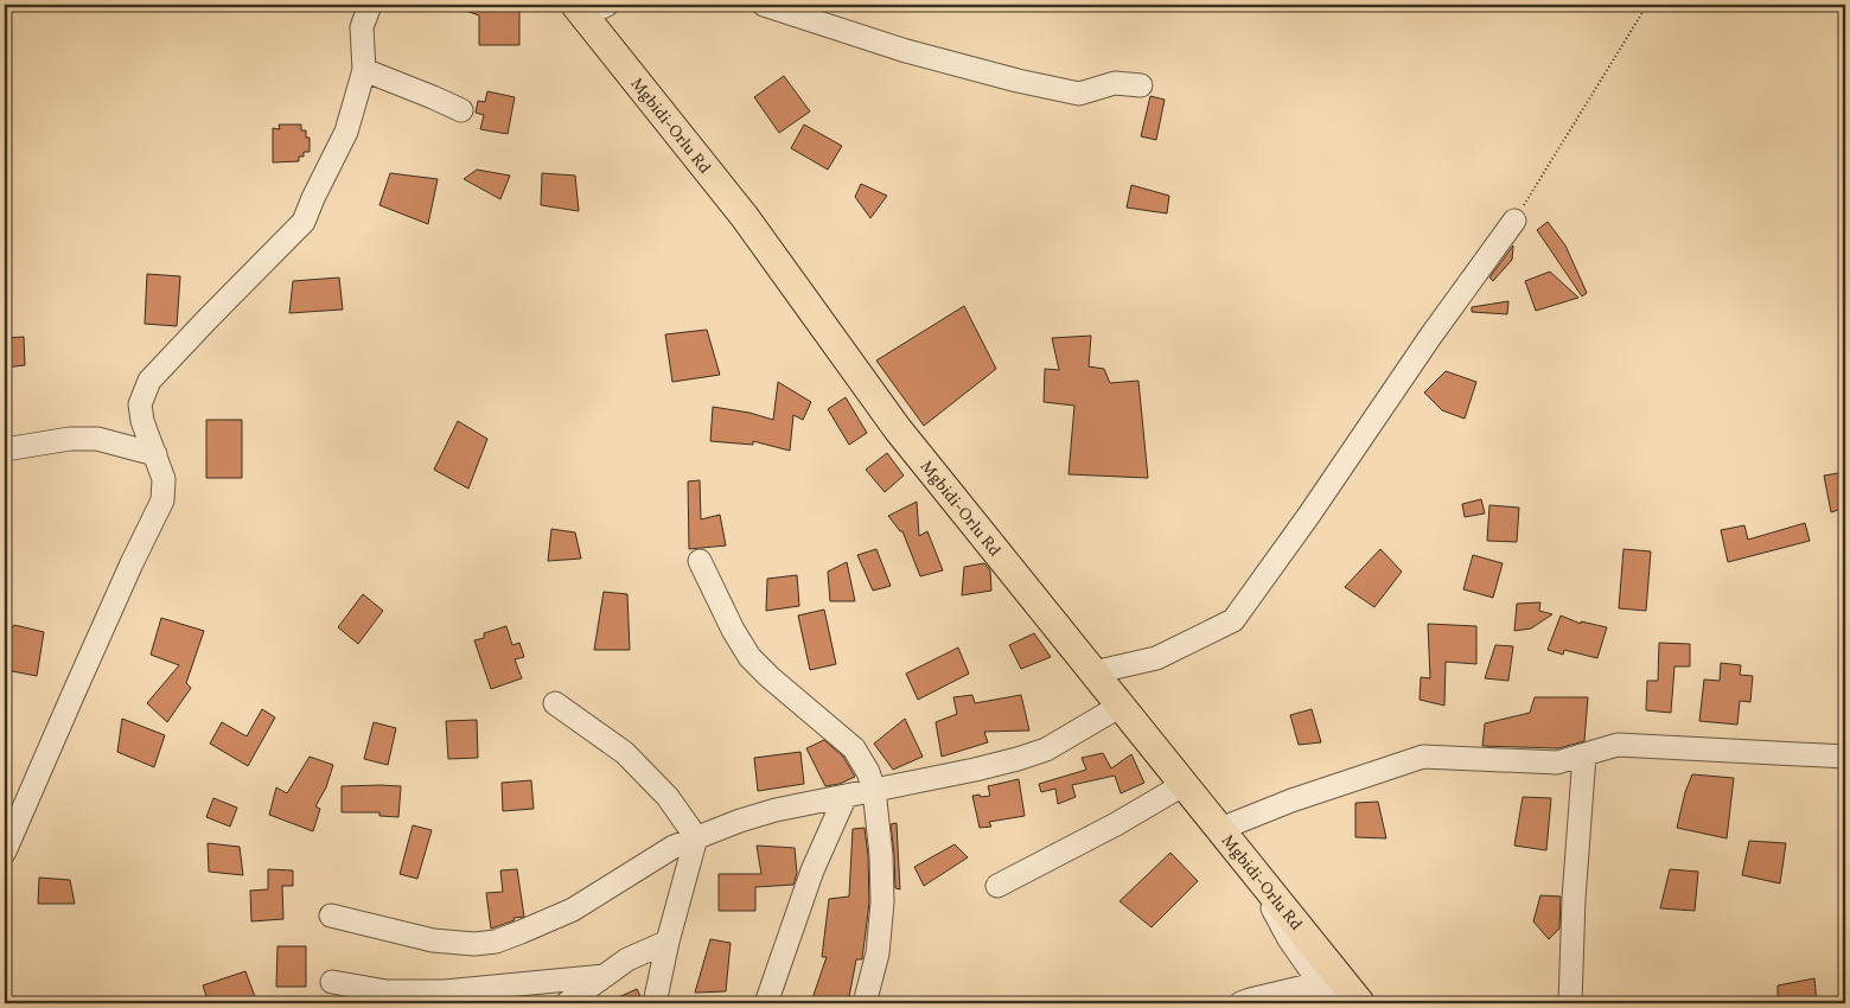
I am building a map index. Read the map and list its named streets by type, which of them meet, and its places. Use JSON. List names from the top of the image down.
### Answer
{
  "streets": {
    "main road": ["Mgbidi-Orlu Rd"]
  }
}
